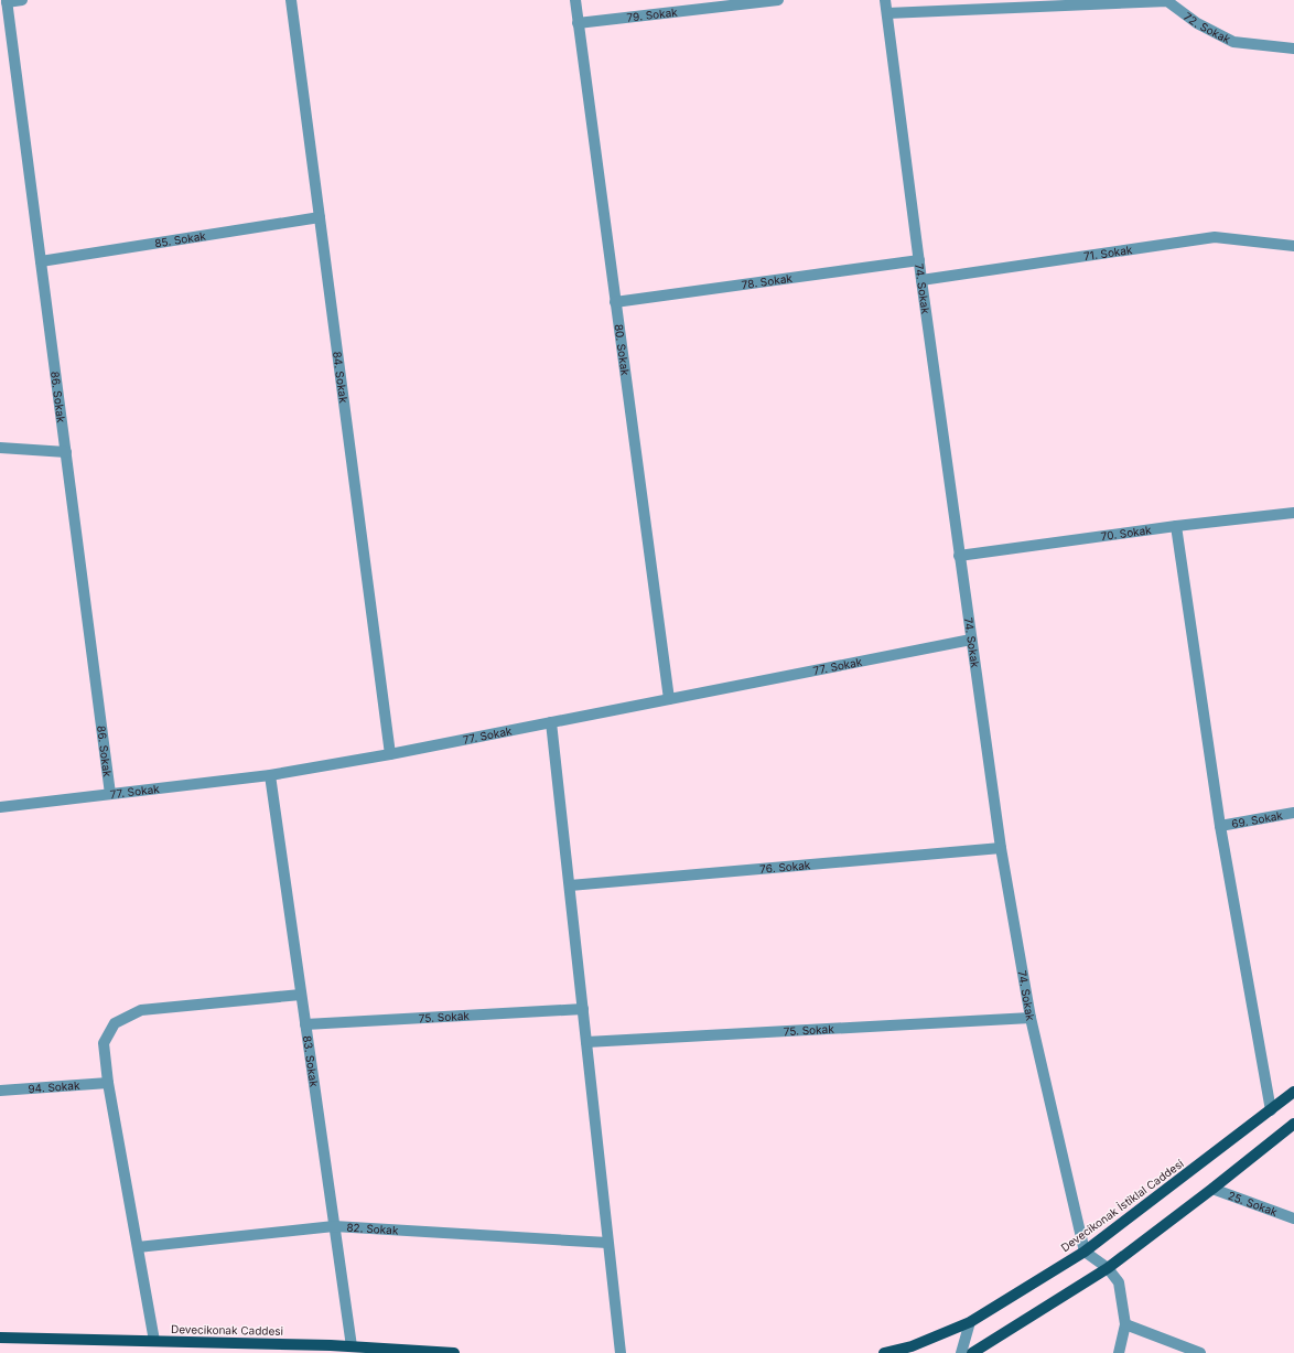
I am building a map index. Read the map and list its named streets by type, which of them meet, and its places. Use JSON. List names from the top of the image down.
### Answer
{
  "streets": {
    "main road": ["Devecikonak İstiklal Caddesi", "Devecikonak Caddesi"],
    "street": [
      "79. Sokak",
      "72. Sokak",
      "85. Sokak",
      "71. Sokak",
      "78. Sokak",
      "74. Sokak",
      "80. Sokak",
      "84. Sokak",
      "86. Sokak",
      "70. Sokak",
      "77. Sokak",
      "69. Sokak",
      "76. Sokak",
      "75. Sokak",
      "83. Sokak",
      "94. Sokak",
      "25. Sokak",
      "82. Sokak"
    ]
  },
  "crossings": [
    ["79. Sokak", "80. Sokak"],
    ["72. Sokak", "74. Sokak"],
    ["85. Sokak", "84. Sokak"],
    ["85. Sokak", "86. Sokak"],
    ["71. Sokak", "74. Sokak"],
    ["78. Sokak", "74. Sokak"],
    ["78. Sokak", "80. Sokak"],
    ["74. Sokak", "70. Sokak"],
    ["74. Sokak", "77. Sokak"],
    ["74. Sokak", "76. Sokak"],
    ["74. Sokak", "75. Sokak"],
    ["74. Sokak", "Devecikonak İstiklal Caddesi"],
    ["80. Sokak", "77. Sokak"],
    ["84. Sokak", "77. Sokak"],
    ["86. Sokak", "77. Sokak"],
    ["77. Sokak", "83. Sokak"],
    ["75. Sokak", "83. Sokak"],
    ["83. Sokak", "82. Sokak"],
    ["83. Sokak", "Devecikonak Caddesi"]
  ]
}
